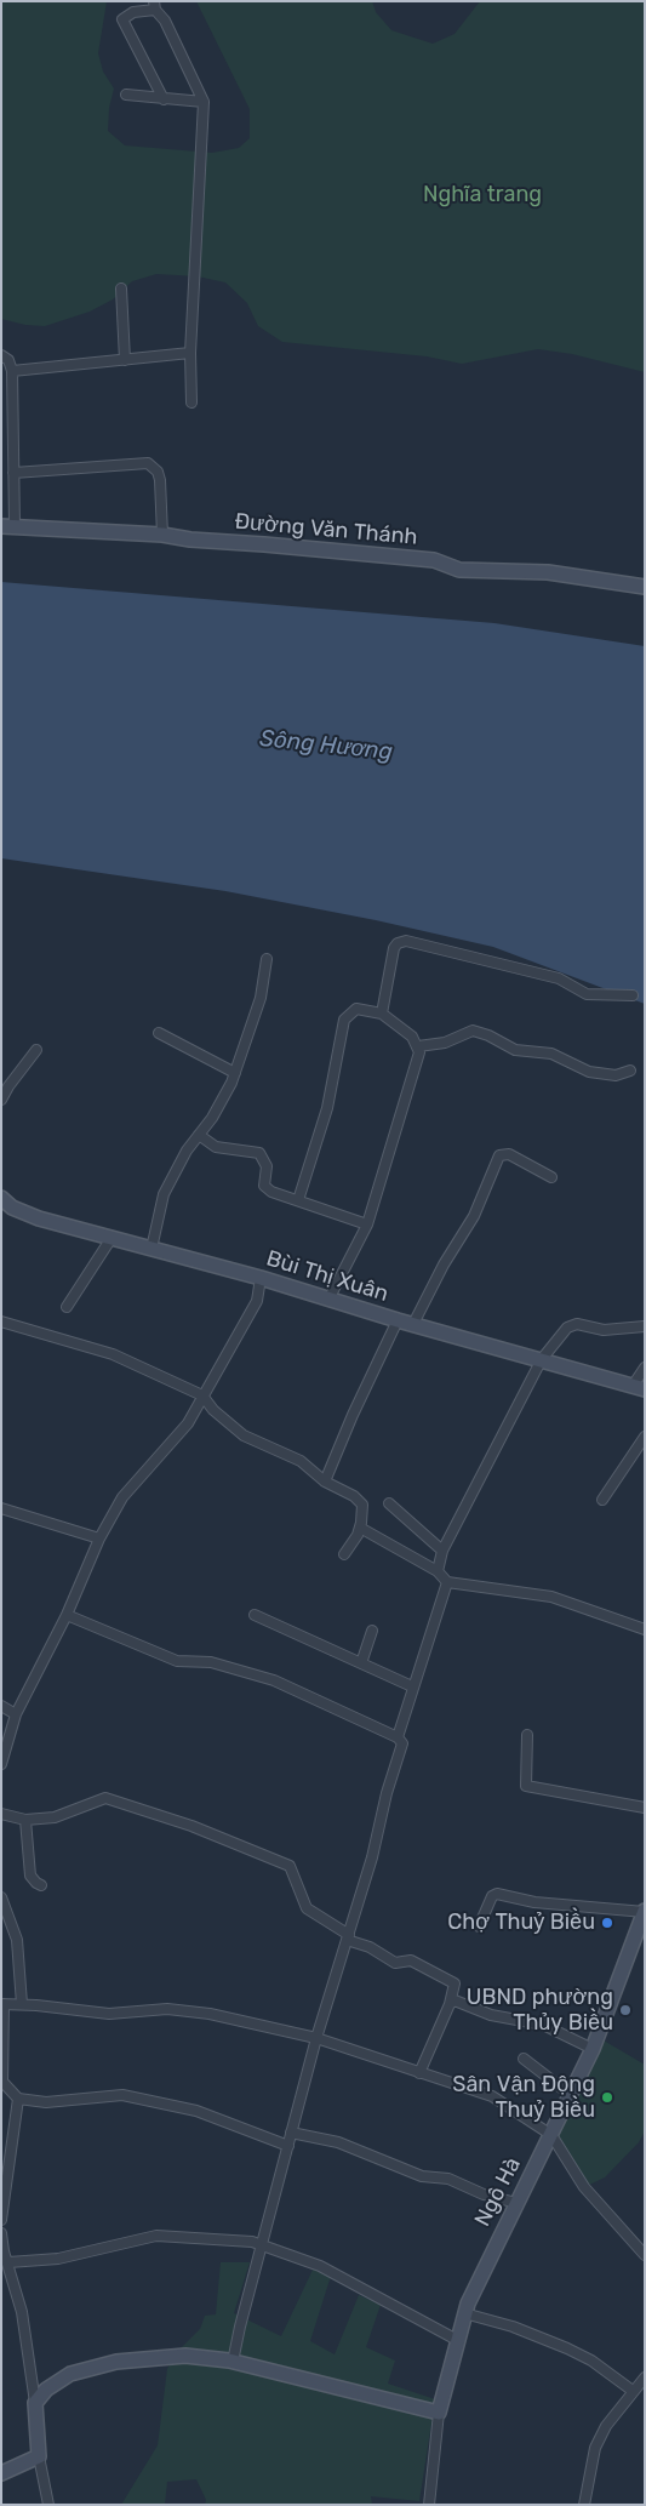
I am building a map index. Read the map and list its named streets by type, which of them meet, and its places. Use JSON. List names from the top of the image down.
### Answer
{
  "streets": {
    "street": ["Đường Văn Thánh", "Bùi Thị Xuân", "Ngô Hà"]
  },
  "water": ["Sông Hương"],
  "parks": ["Nghĩa trang"],
  "places": ["Chợ Thuỷ Biều", "UBND phường Thủy Biều", "Sân Vận Động Thuỷ Biều"]
}
